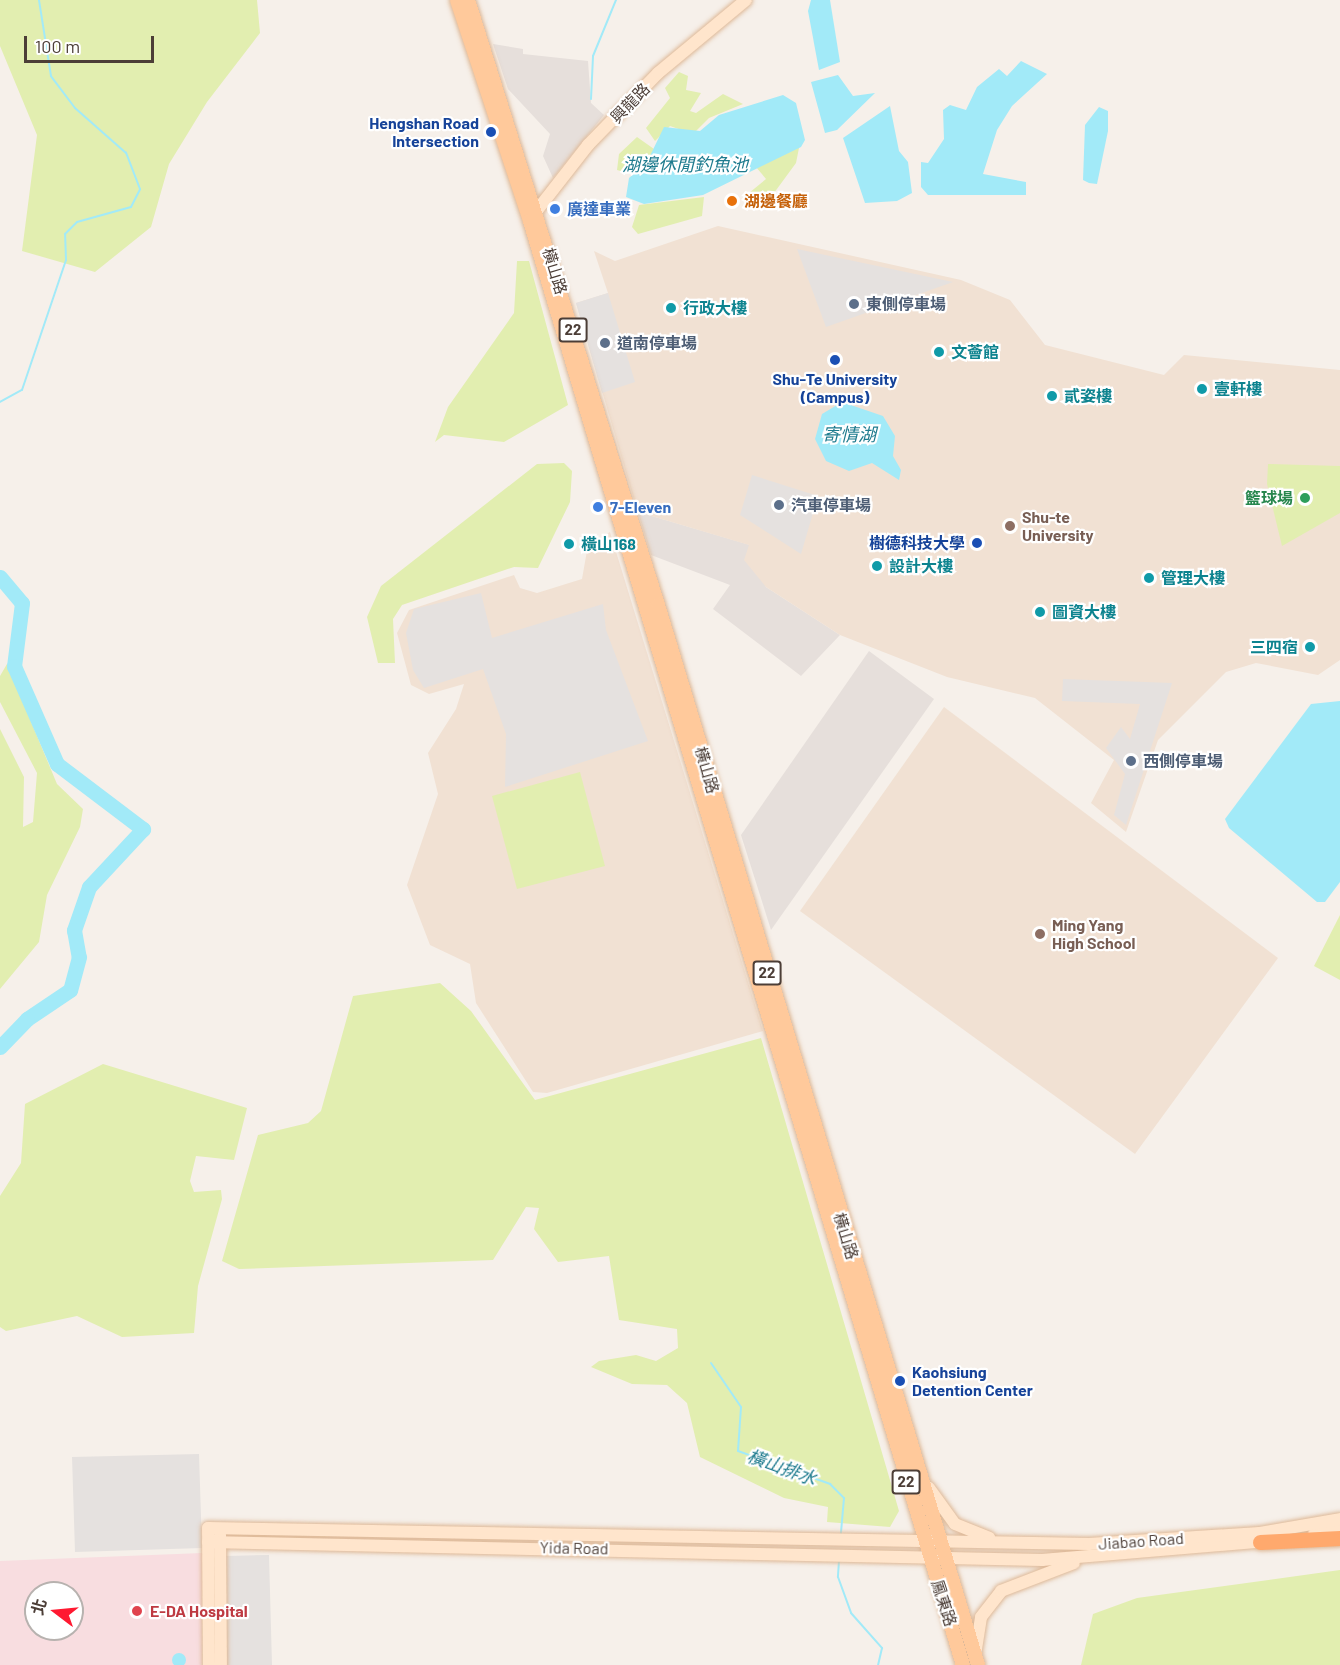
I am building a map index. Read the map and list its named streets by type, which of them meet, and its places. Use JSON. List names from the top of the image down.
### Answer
{
  "streets": {
    "main road": ["橫山路", "22", "鳳東路"],
    "street": ["興龍路", "Jiabao Road", "Yida Road"]
  },
  "crossings": [
    ["興龍路", "橫山路"],
    ["橫山路", "Jiabao Road"],
    ["橫山路", "Yida Road"],
    ["橫山路", "鳳東路"],
    ["Jiabao Road", "Yida Road"],
    ["Jiabao Road", "鳳東路"],
    ["Yida Road", "鳳東路"]
  ],
  "water": ["湖邊休閒釣魚池", "寄情湖", "橫山排水"],
  "places": [
    "Hengshan Road Intersection",
    "湖邊餐廳",
    "廣達車業",
    "東側停車場",
    "行政大樓",
    "道南停車場",
    "文薈館",
    "Shu-Te University (Campus)",
    "壹軒樓",
    "貳姿樓",
    "籃球場",
    "汽車停車場",
    "7-Eleven",
    "Shu-te University",
    "樹德科技大學",
    "橫山168",
    "設計大樓",
    "管理大樓",
    "圖資大樓",
    "三四宿",
    "西側停車場",
    "Ming Yang High School",
    "Kaohsiung Detention Center",
    "E-DA Hospital"
  ],
  "scale_bar": "100 m",
  "north": "left"
}
